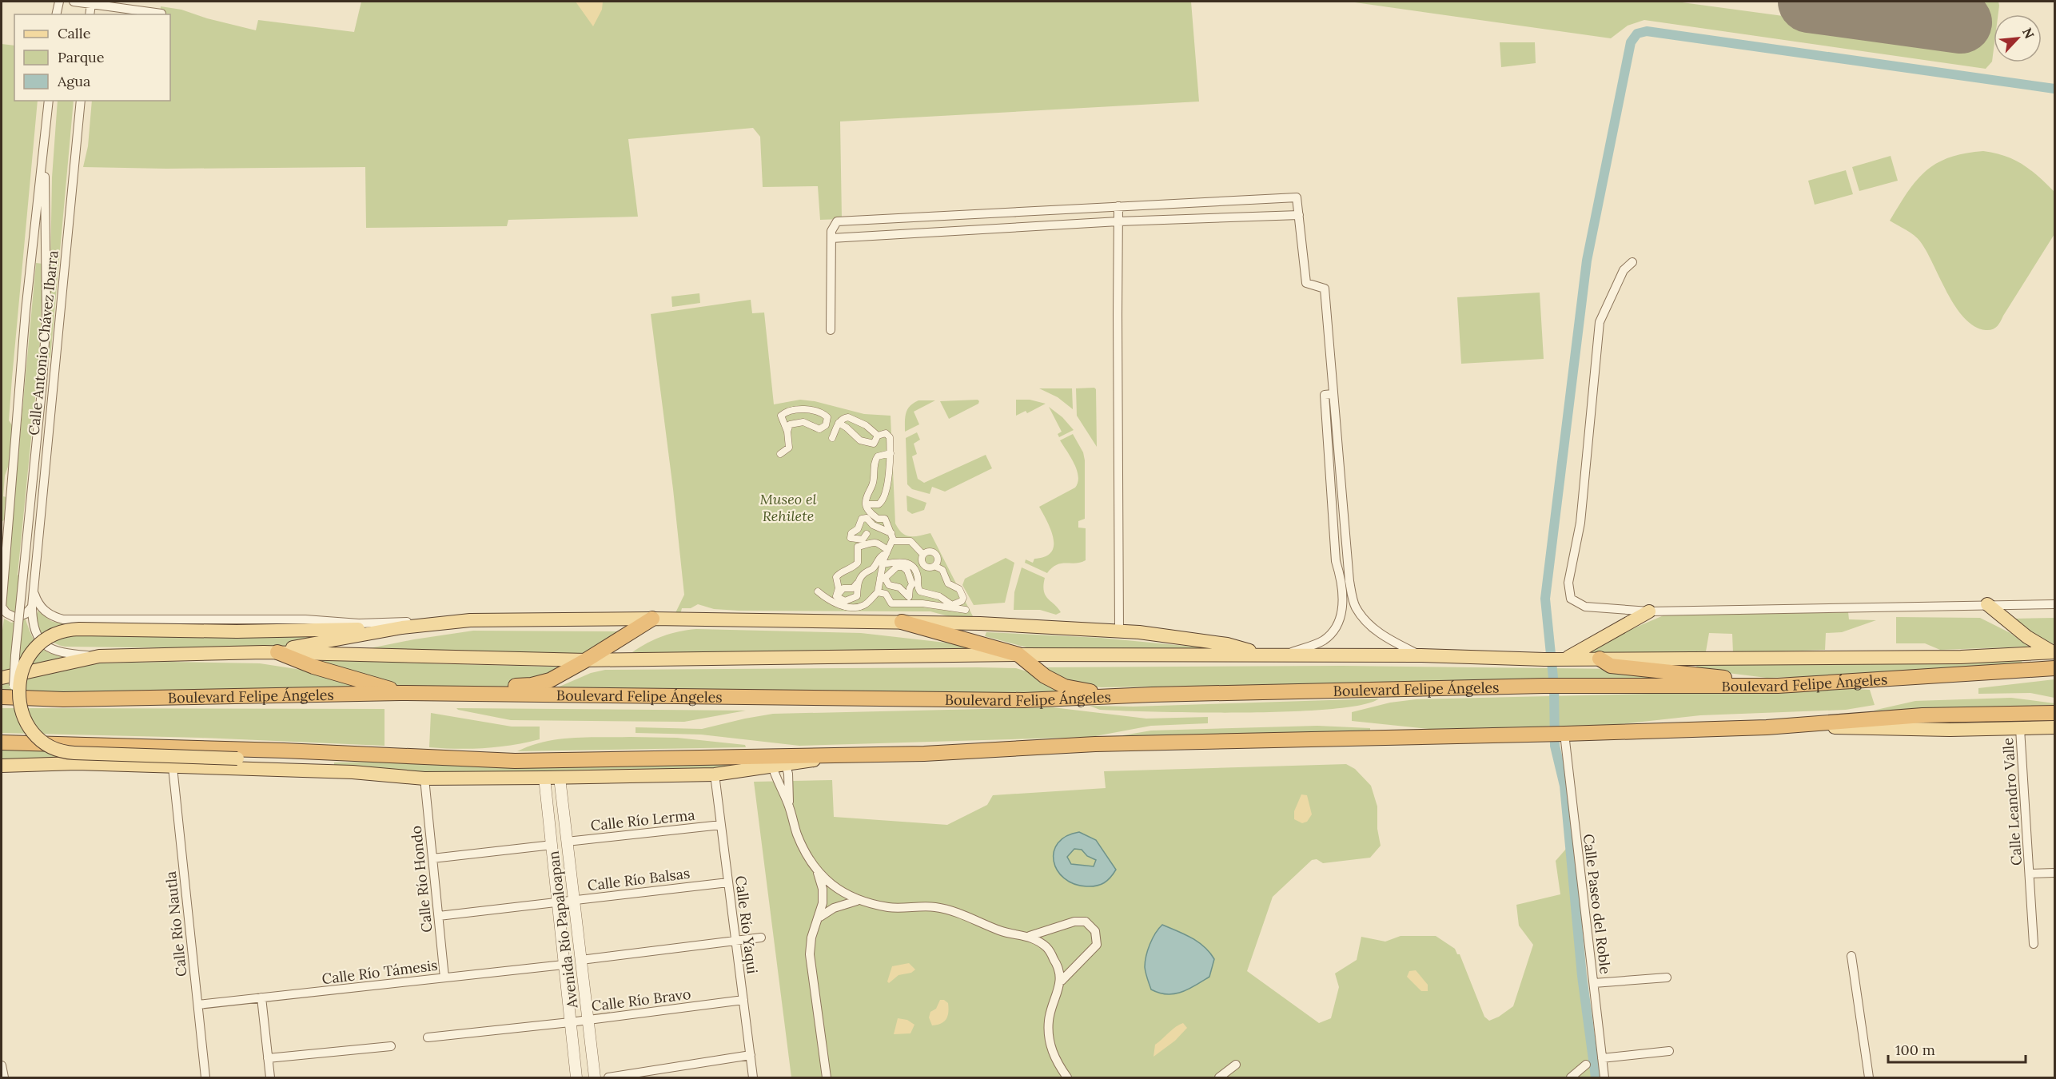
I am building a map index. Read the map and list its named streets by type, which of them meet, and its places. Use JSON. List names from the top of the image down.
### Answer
{
  "streets": {
    "highway": ["Boulevard Felipe Ángeles"],
    "street": [
      "Calle Antonio Chávez Ibarra",
      "Calle Leandro Valle",
      "Calle Río Lerma",
      "Calle Río Hondo",
      "Calle Río Balsas",
      "Calle Paseo del Roble",
      "Calle Río Nautla",
      "Calle Río Yaqui",
      "Avenida Río Papaloapan",
      "Calle Río Támesis",
      "Calle Río Bravo"
    ]
  },
  "crossings": [
    ["Calle Río Lerma", "Calle Río Yaqui"],
    ["Calle Río Lerma", "Avenida Río Papaloapan"],
    ["Calle Río Hondo", "Calle Río Balsas"],
    ["Calle Río Hondo", "Calle Río Támesis"],
    ["Calle Río Balsas", "Calle Río Yaqui"],
    ["Calle Río Balsas", "Avenida Río Papaloapan"],
    ["Calle Río Nautla", "Calle Río Támesis"],
    ["Calle Río Yaqui", "Calle Río Bravo"],
    ["Avenida Río Papaloapan", "Calle Río Támesis"],
    ["Avenida Río Papaloapan", "Calle Río Bravo"]
  ],
  "parks": ["Museo el Rehilete"],
  "legend": ["Calle", "Parque", "Agua"],
  "scale_bar": "100 m",
  "north": "top right"
}
